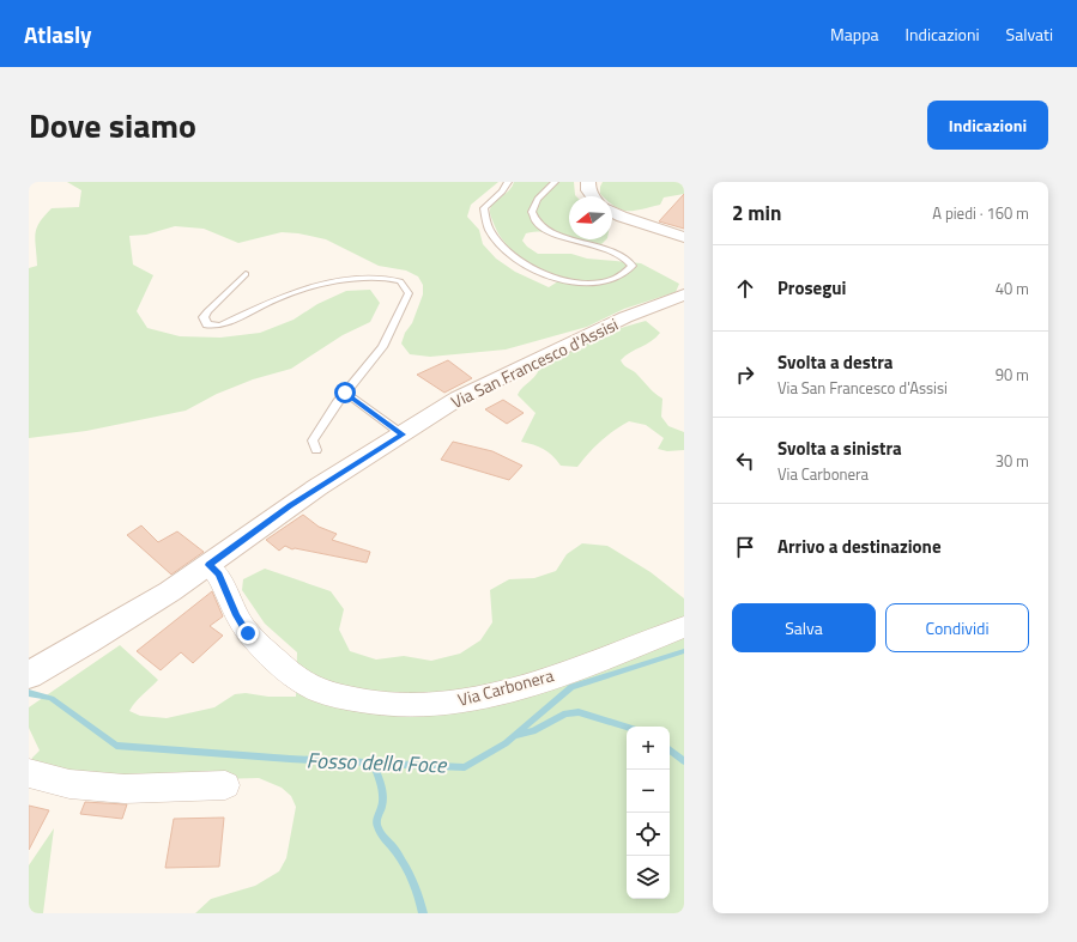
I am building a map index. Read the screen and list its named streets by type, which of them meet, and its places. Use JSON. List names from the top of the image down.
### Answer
{
  "streets": {
    "main road": ["Via San Francesco d'Assisi"],
    "street": ["Via Carbonera"]
  },
  "crossings": [
    ["Via San Francesco d'Assisi", "Via Carbonera"]
  ],
  "water": ["Fosso della Foce"],
  "north": "left",
  "page": {
    "header": "Atlasly",
    "nav": ["Mappa", "Indicazioni", "Salvati"],
    "title": "Dove siamo",
    "buttons": [
      "Indicazioni",
      ["Salva", "Condividi"]
    ],
    "heading": ["2 min", "A piedi · 160 m"],
    "list": [
      ["Prosegui", "40 m"],
      ["Svolta a destra", "Via San Francesco d'Assisi", "90 m"],
      ["Svolta a sinistra", "Via Carbonera", "30 m"],
      "Arrivo a destinazione"
    ],
    "map_buttons": ["+", "−"]
  }
}
